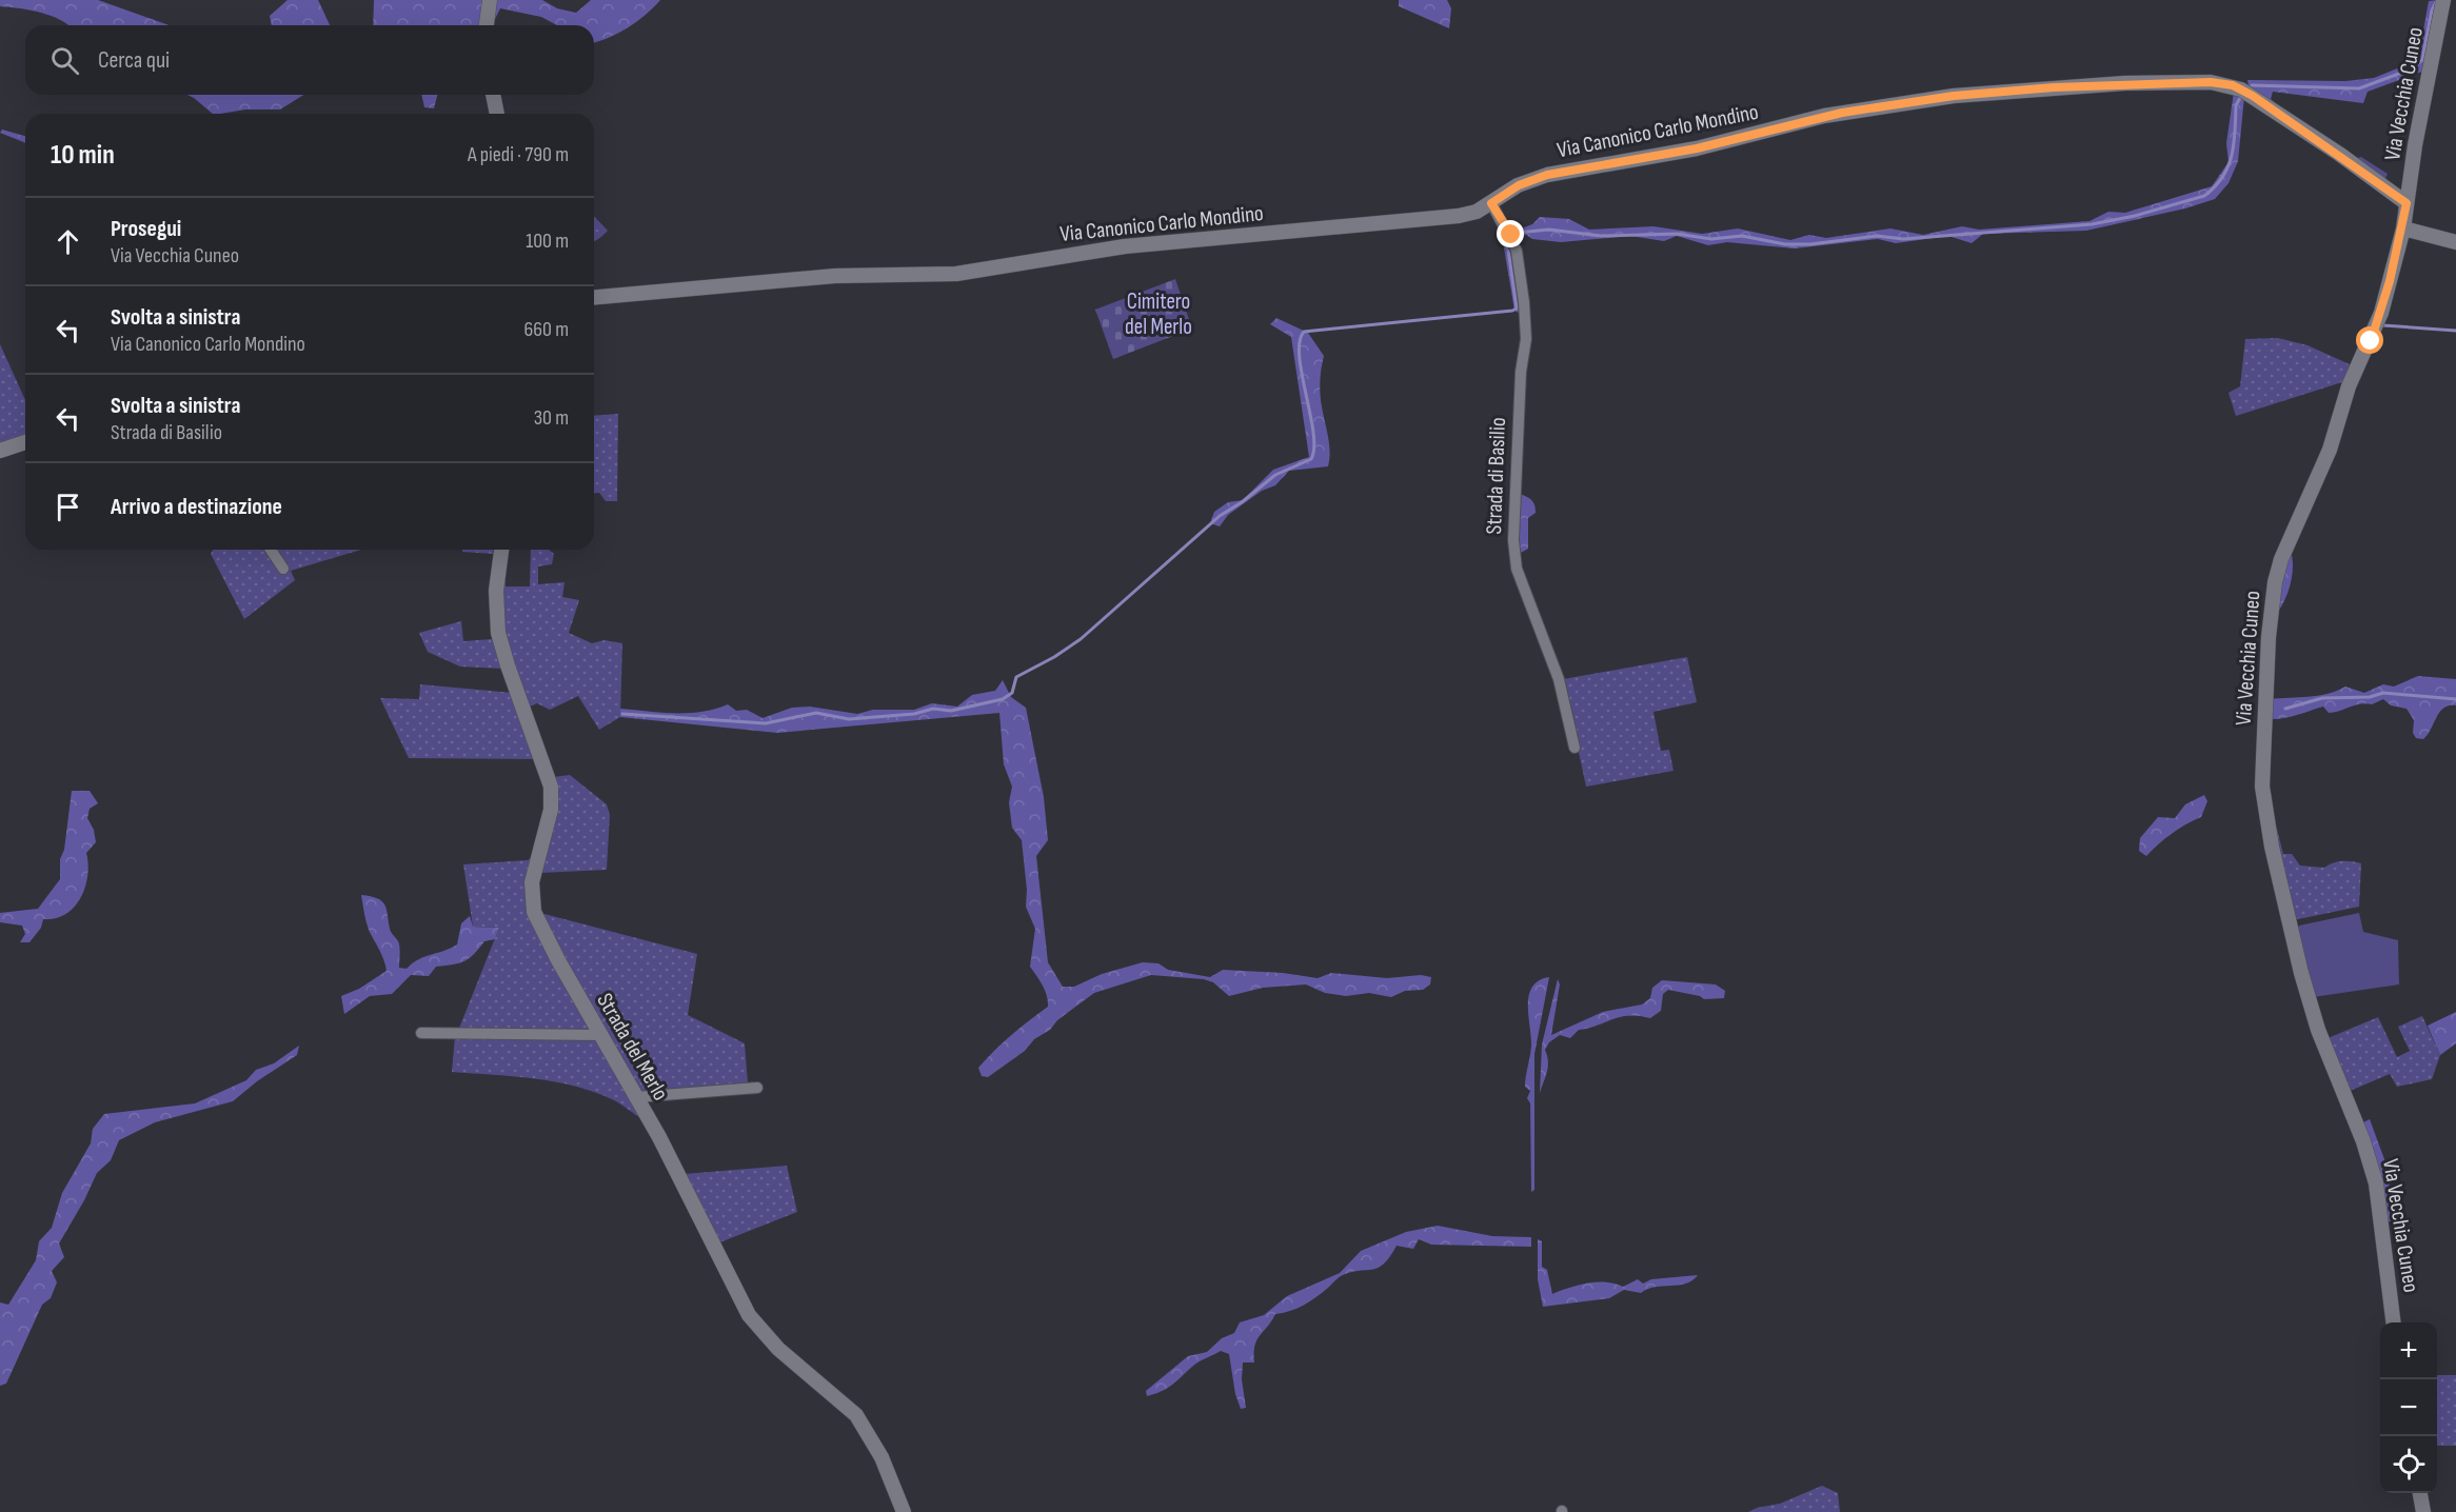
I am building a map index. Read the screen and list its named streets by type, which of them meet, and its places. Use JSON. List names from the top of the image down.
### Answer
{
  "streets": {
    "street": [
      "Via Vecchia Cuneo",
      "Via Canonico Carlo Mondino",
      "Strada di Basilio",
      "Strada del Merlo"
    ]
  },
  "crossings": [
    ["Via Vecchia Cuneo", "Via Canonico Carlo Mondino"],
    ["Via Canonico Carlo Mondino", "Strada di Basilio"]
  ],
  "parks": ["Cimitero del Merlo"],
  "page": {
    "search": "Cerca qui",
    "heading": ["10 min", "A piedi · 790 m"],
    "list": [
      ["Prosegui", "Via Vecchia Cuneo", "100 m"],
      ["Svolta a sinistra", "Via Canonico Carlo Mondino", "660 m"],
      ["Svolta a sinistra", "Strada di Basilio", "30 m"],
      "Arrivo a destinazione"
    ],
    "map_buttons": ["+", "−"]
  }
}
